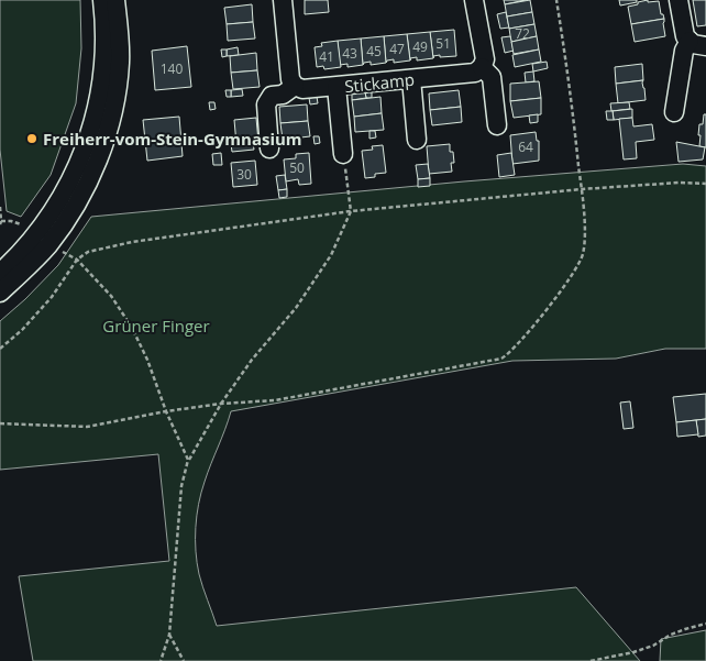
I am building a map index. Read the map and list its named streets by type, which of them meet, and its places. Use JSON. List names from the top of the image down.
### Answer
{
  "streets": {
    "street": ["Stickamp"]
  },
  "parks": ["Grüner Finger"],
  "places": ["Freiherr-vom-Stein-Gymnasium"],
  "house_numbers": [
    "72",
    "51",
    "49",
    "47",
    "45",
    "43",
    "41",
    "140",
    "64",
    "50",
    "30"
  ]
}
